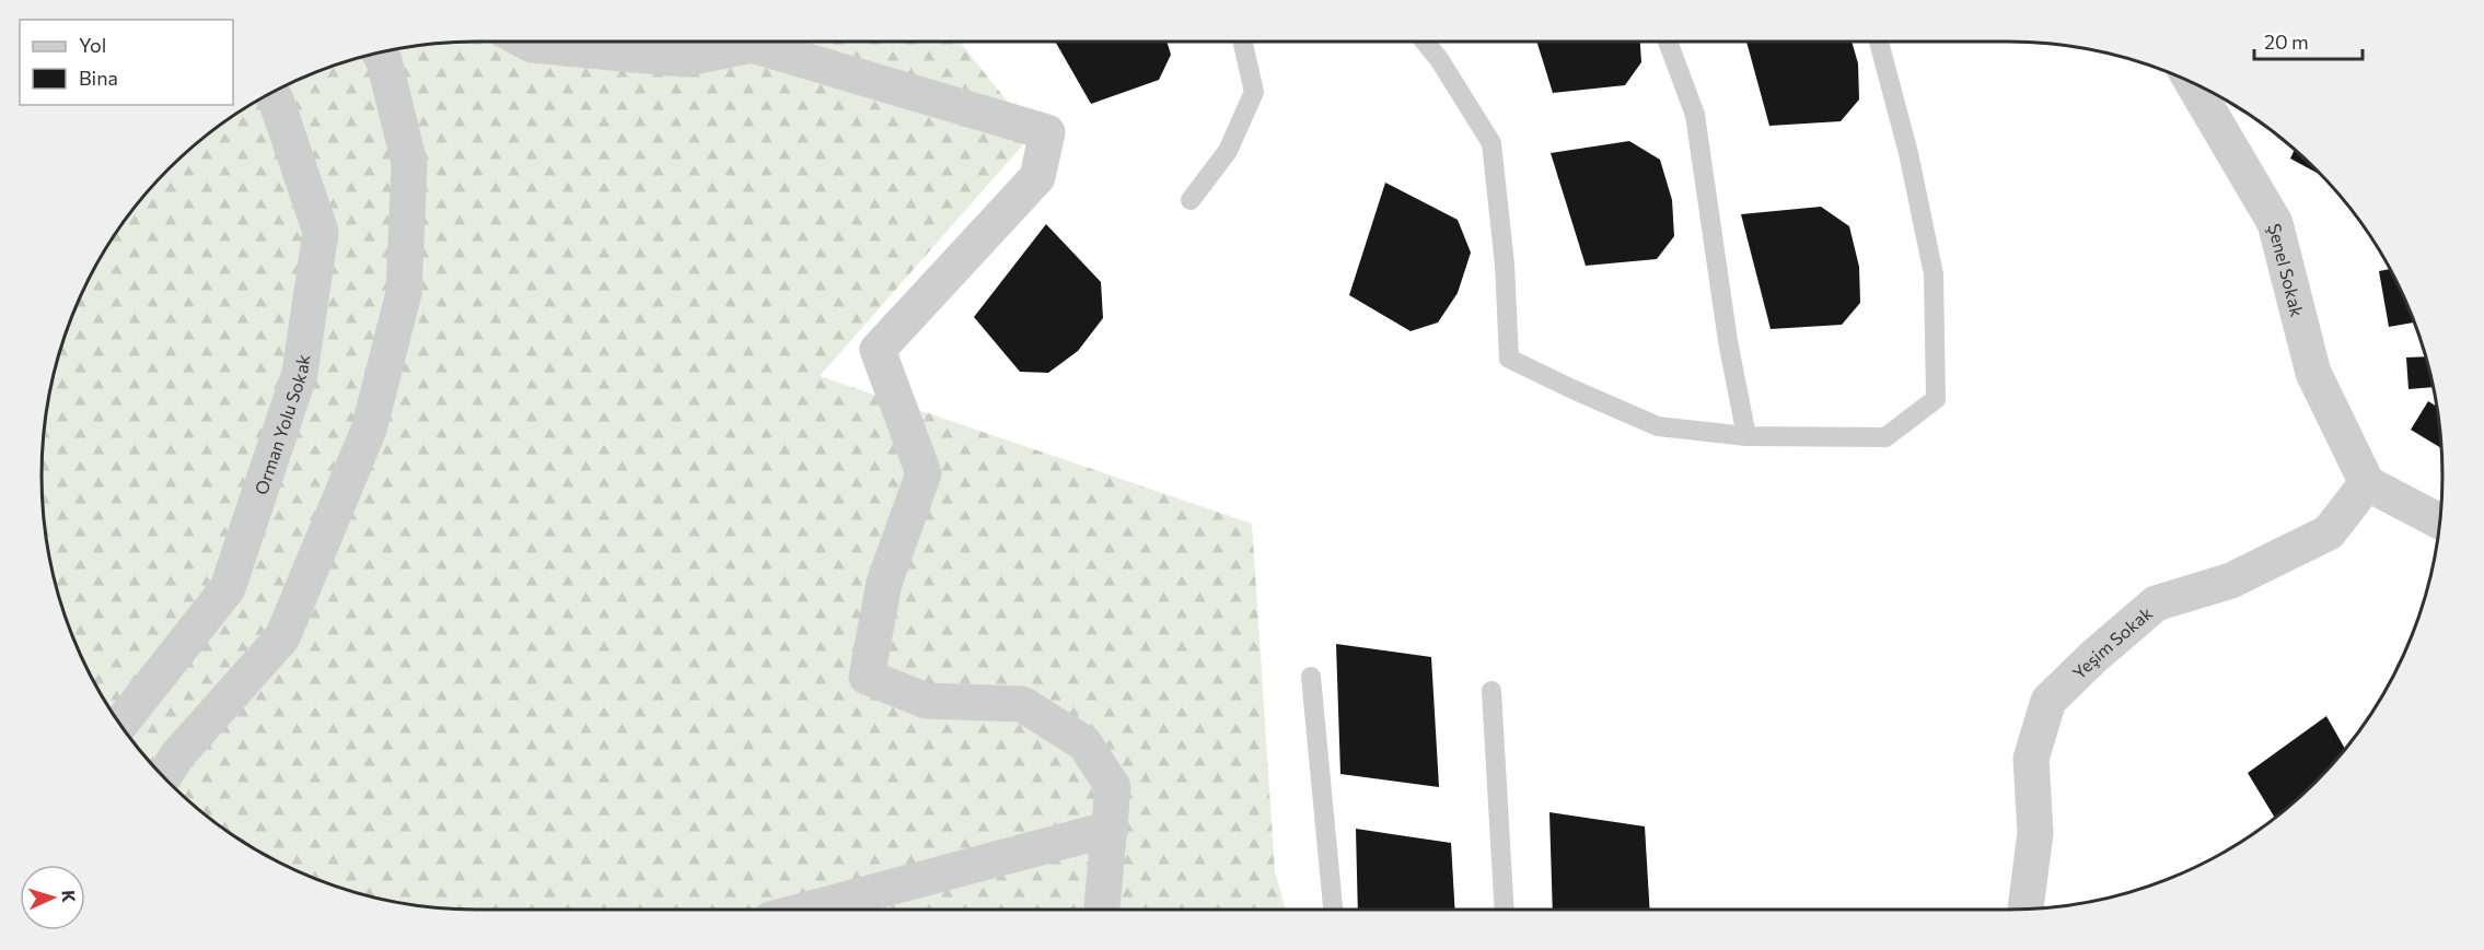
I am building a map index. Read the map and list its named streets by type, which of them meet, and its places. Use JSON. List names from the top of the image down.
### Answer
{
  "streets": {
    "street": ["Şenel Sokak", "Orman Yolu Sokak", "Yeşim Sokak"]
  },
  "crossings": [
    ["Şenel Sokak", "Yeşim Sokak"]
  ],
  "legend": ["Yol", "Bina"],
  "scale_bar": "20 m",
  "north": "right"
}
